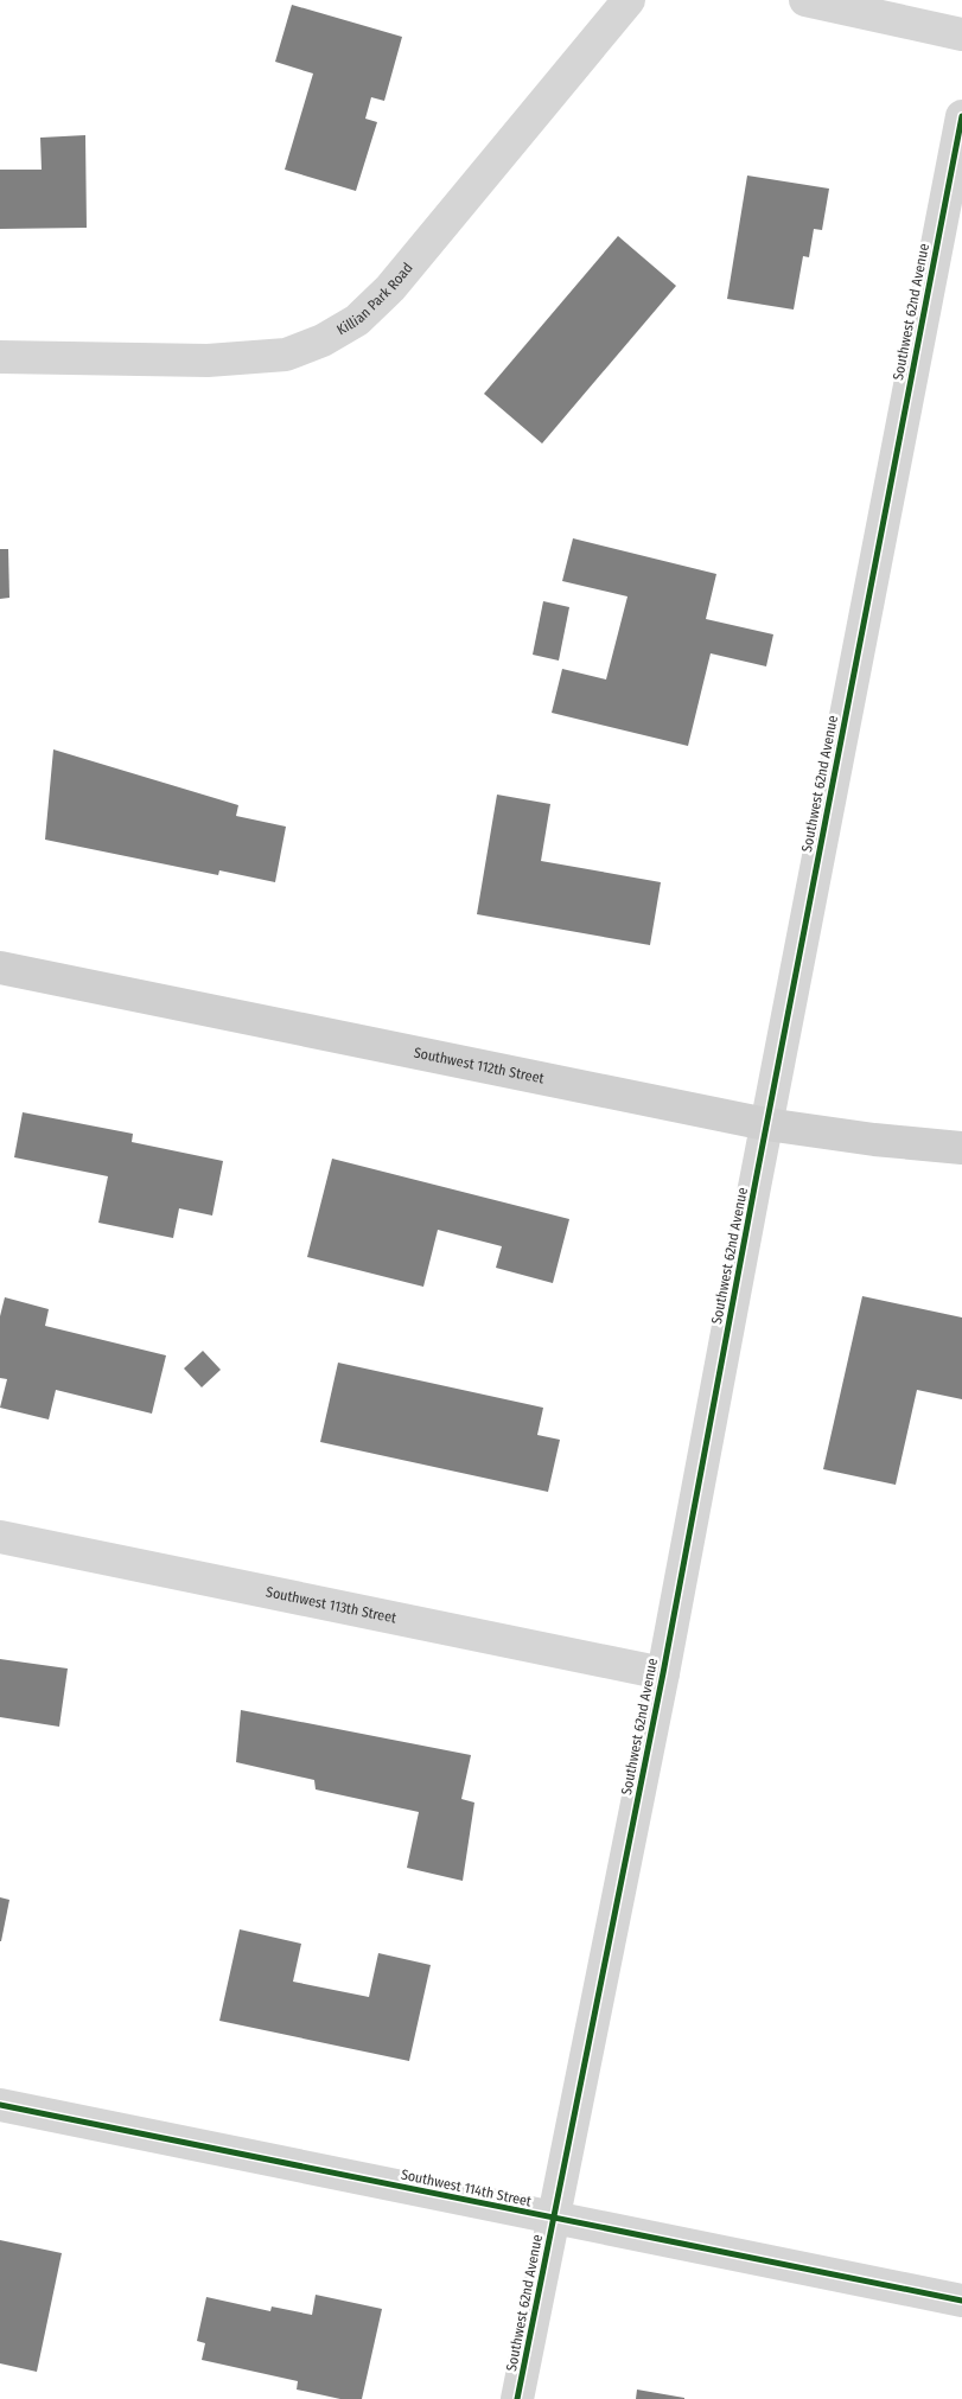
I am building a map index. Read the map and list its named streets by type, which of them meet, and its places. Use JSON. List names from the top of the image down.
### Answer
{
  "streets": {
    "main road": ["Southwest 112th Street"],
    "street": [
      "Killian Park Road",
      "Southwest 62nd Avenue",
      "Southwest 113th Street",
      "Southwest 114th Street"
    ]
  },
  "crossings": [
    ["Southwest 62nd Avenue", "Southwest 112th Street"],
    ["Southwest 62nd Avenue", "Southwest 113th Street"],
    ["Southwest 62nd Avenue", "Southwest 114th Street"]
  ]
}
